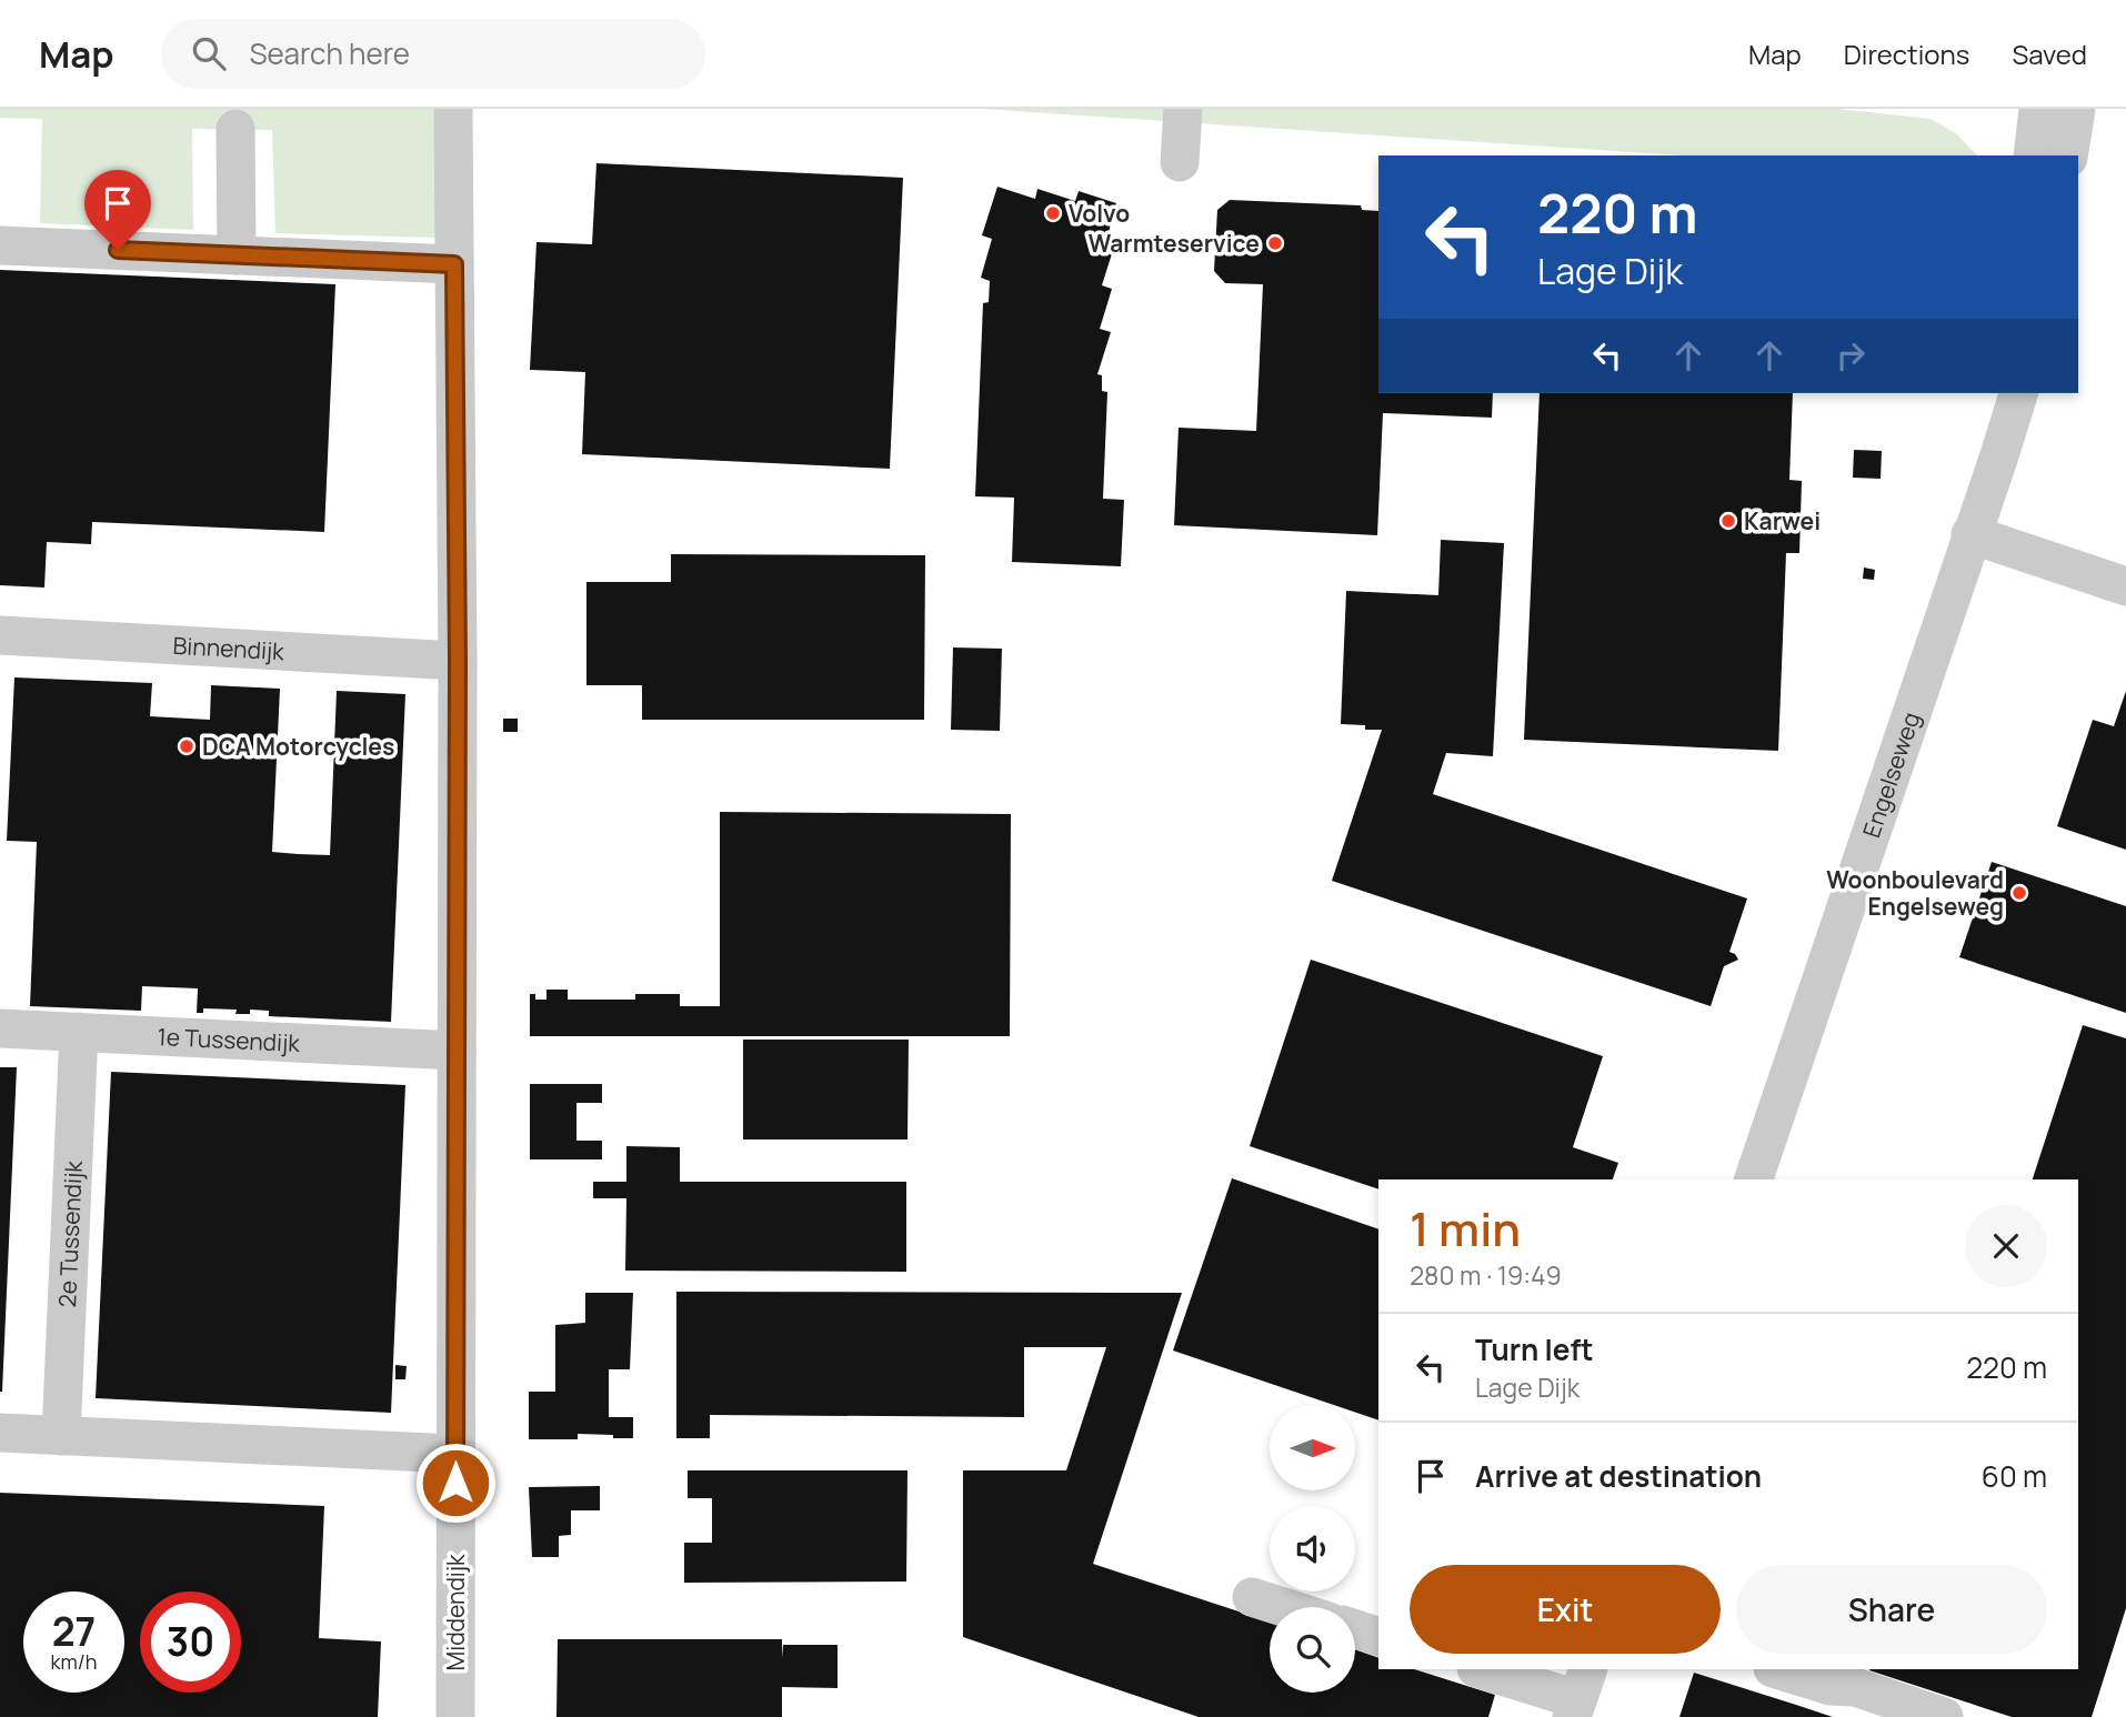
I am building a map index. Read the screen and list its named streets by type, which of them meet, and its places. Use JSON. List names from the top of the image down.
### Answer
{
  "streets": {
    "street": [
      "Binnendijk",
      "Engelseweg",
      "1e Tussendijk",
      "2e Tussendijk",
      "Middendijk"
    ]
  },
  "crossings": [
    ["Binnendijk", "Middendijk"],
    ["1e Tussendijk", "2e Tussendijk"],
    ["1e Tussendijk", "Middendijk"]
  ],
  "places": [
    "Volvo",
    "Warmteservice",
    "Karwei",
    "DCA Motorcycles",
    "Woonboulevard Engelseweg"
  ],
  "north": "right",
  "page": {
    "header": "Map",
    "search": "Search here",
    "nav": ["Map", "Directions", "Saved"],
    "turn": ["220 m", "Lage Dijk"],
    "heading": ["1 min", "280 m · 19:49"],
    "list": [
      {
        "name": "Turn left",
        "note": "Lage Dijk",
        "value": "220 m"
      },
      {
        "name": "Arrive at destination",
        "value": "60 m"
      }
    ],
    "buttons": ["Exit", "Share"],
    "speed": "27 km/h",
    "limit": "30"
  }
}
